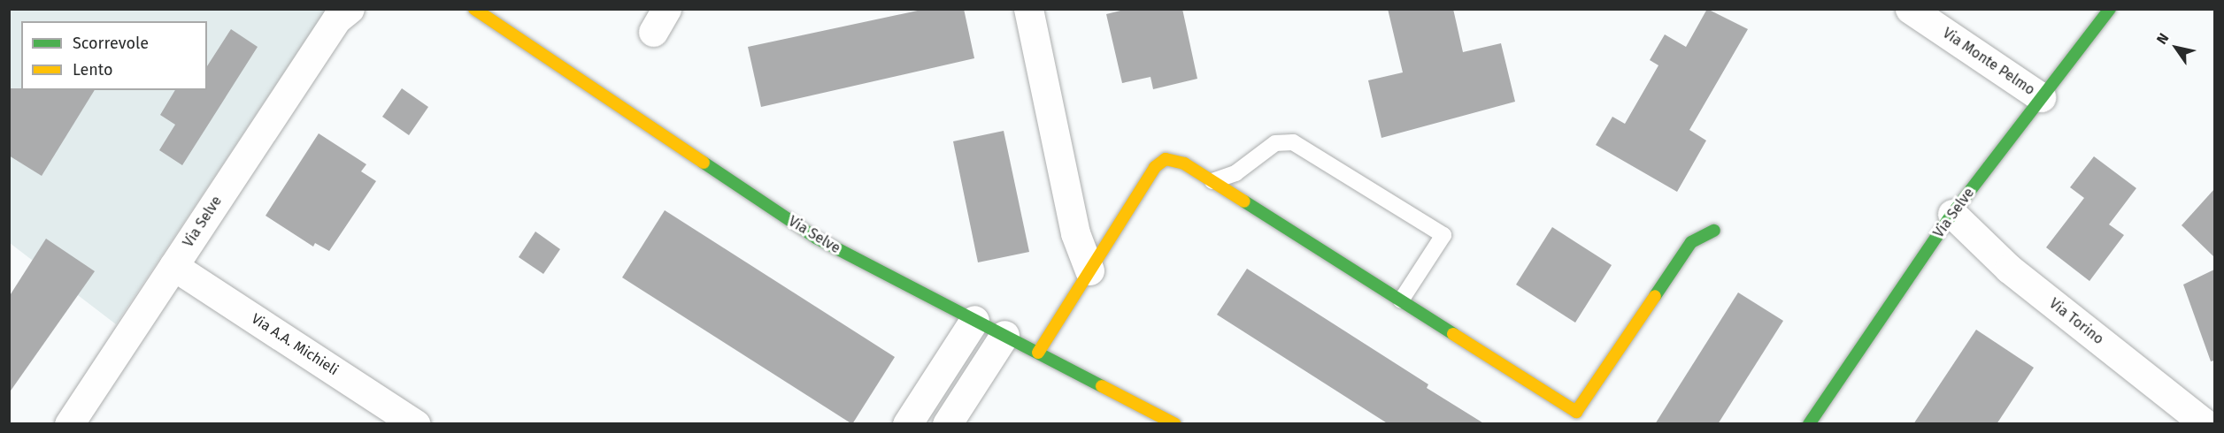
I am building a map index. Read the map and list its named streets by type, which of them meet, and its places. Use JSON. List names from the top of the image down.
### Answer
{
  "streets": {
    "street": [
      "Via Monte Pelmo",
      "Via Selve",
      "Via Torino",
      "Via A.A. Michieli"
    ]
  },
  "crossings": [
    ["Via Monte Pelmo", "Via Selve"],
    ["Via Selve", "Via Torino"],
    ["Via Selve", "Via A.A. Michieli"]
  ],
  "legend": ["Scorrevole", "Lento"],
  "north": "top left"
}
